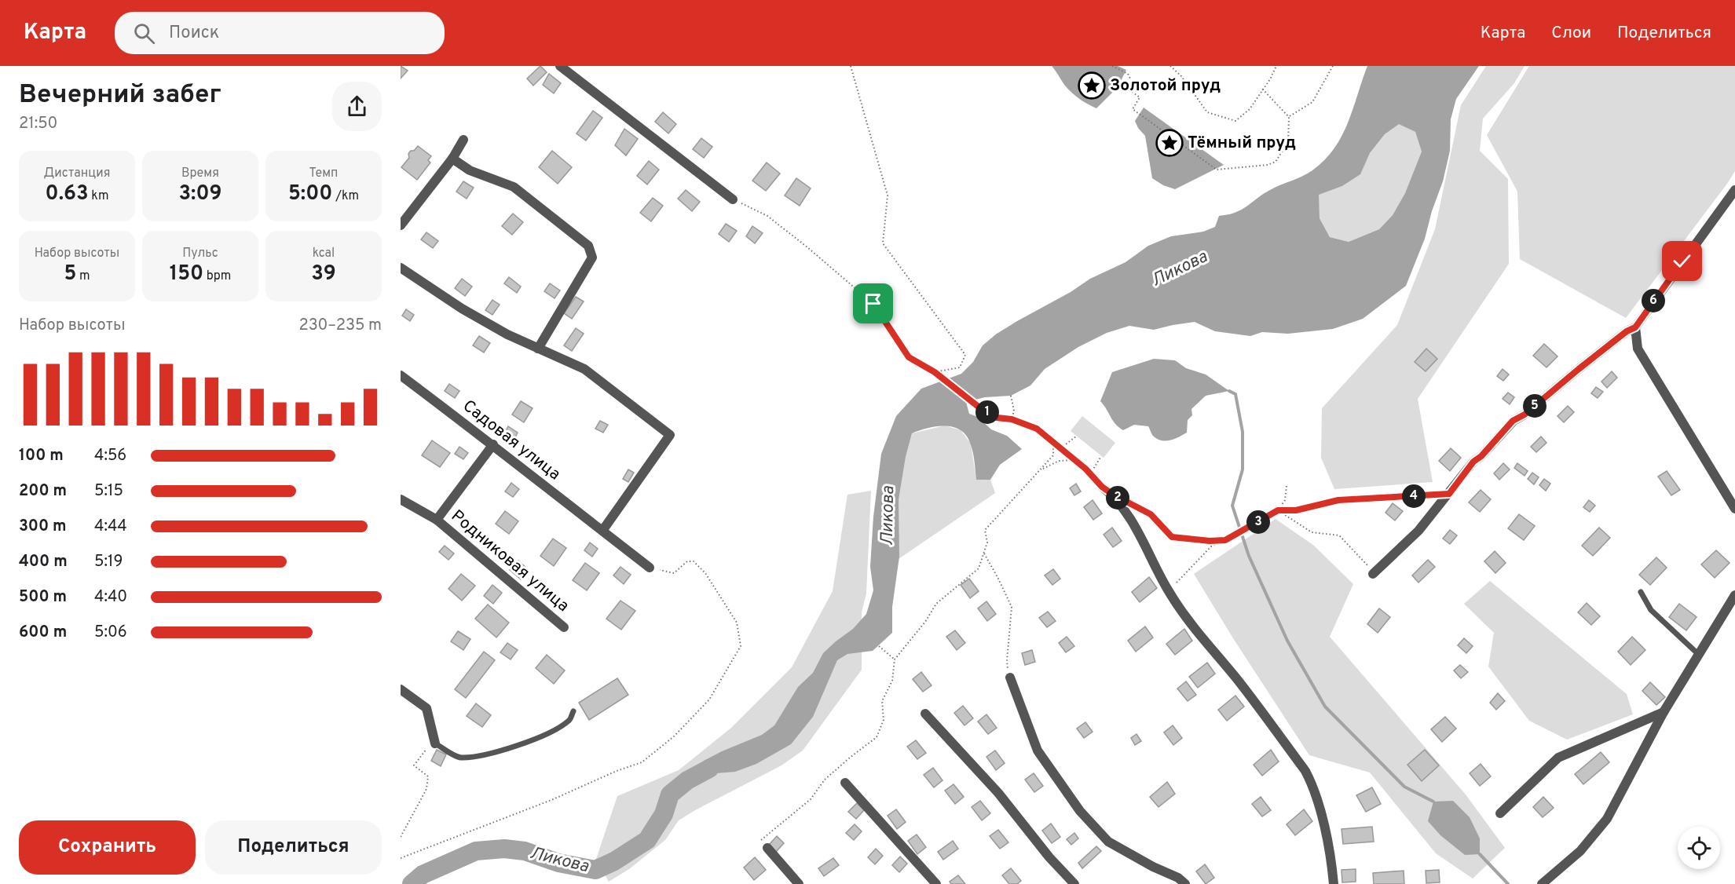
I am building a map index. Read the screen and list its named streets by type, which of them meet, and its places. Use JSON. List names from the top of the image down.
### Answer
{
  "streets": {
    "street": ["Садовая улица", "Родниковая улица"]
  },
  "water": ["Ликова"],
  "places": {
    "place": ["Золотой пруд", "Тёмный пруд"]
  },
  "page": {
    "header": "Карта",
    "search": "Поиск",
    "nav": ["Карта", "Слои", "Поделиться"],
    "heading": ["Вечерний забег", "21:50"],
    "stats": [
      ["Дистанция", "0.63 km"],
      ["Время", "3:09"],
      ["Темп", "5:00 /km"],
      ["Набор высоты", "5 m"],
      ["Пульс", "150 bpm"],
      ["kcal", "39"]
    ],
    "pins": [
      "6",
      "5",
      "1",
      "4",
      "2",
      "3"
    ],
    "chart": ["Набор высоты", "230–235 m"],
    "list": [
      {
        "name": "100 m",
        "note": "4:56"
      },
      {
        "name": "200 m",
        "note": "5:15"
      },
      {
        "name": "300 m",
        "note": "4:44"
      },
      {
        "name": "400 m",
        "note": "5:19"
      },
      {
        "name": "500 m",
        "note": "4:40"
      },
      {
        "name": "600 m",
        "note": "5:06"
      }
    ],
    "buttons": ["Сохранить", "Поделиться"]
  }
}
